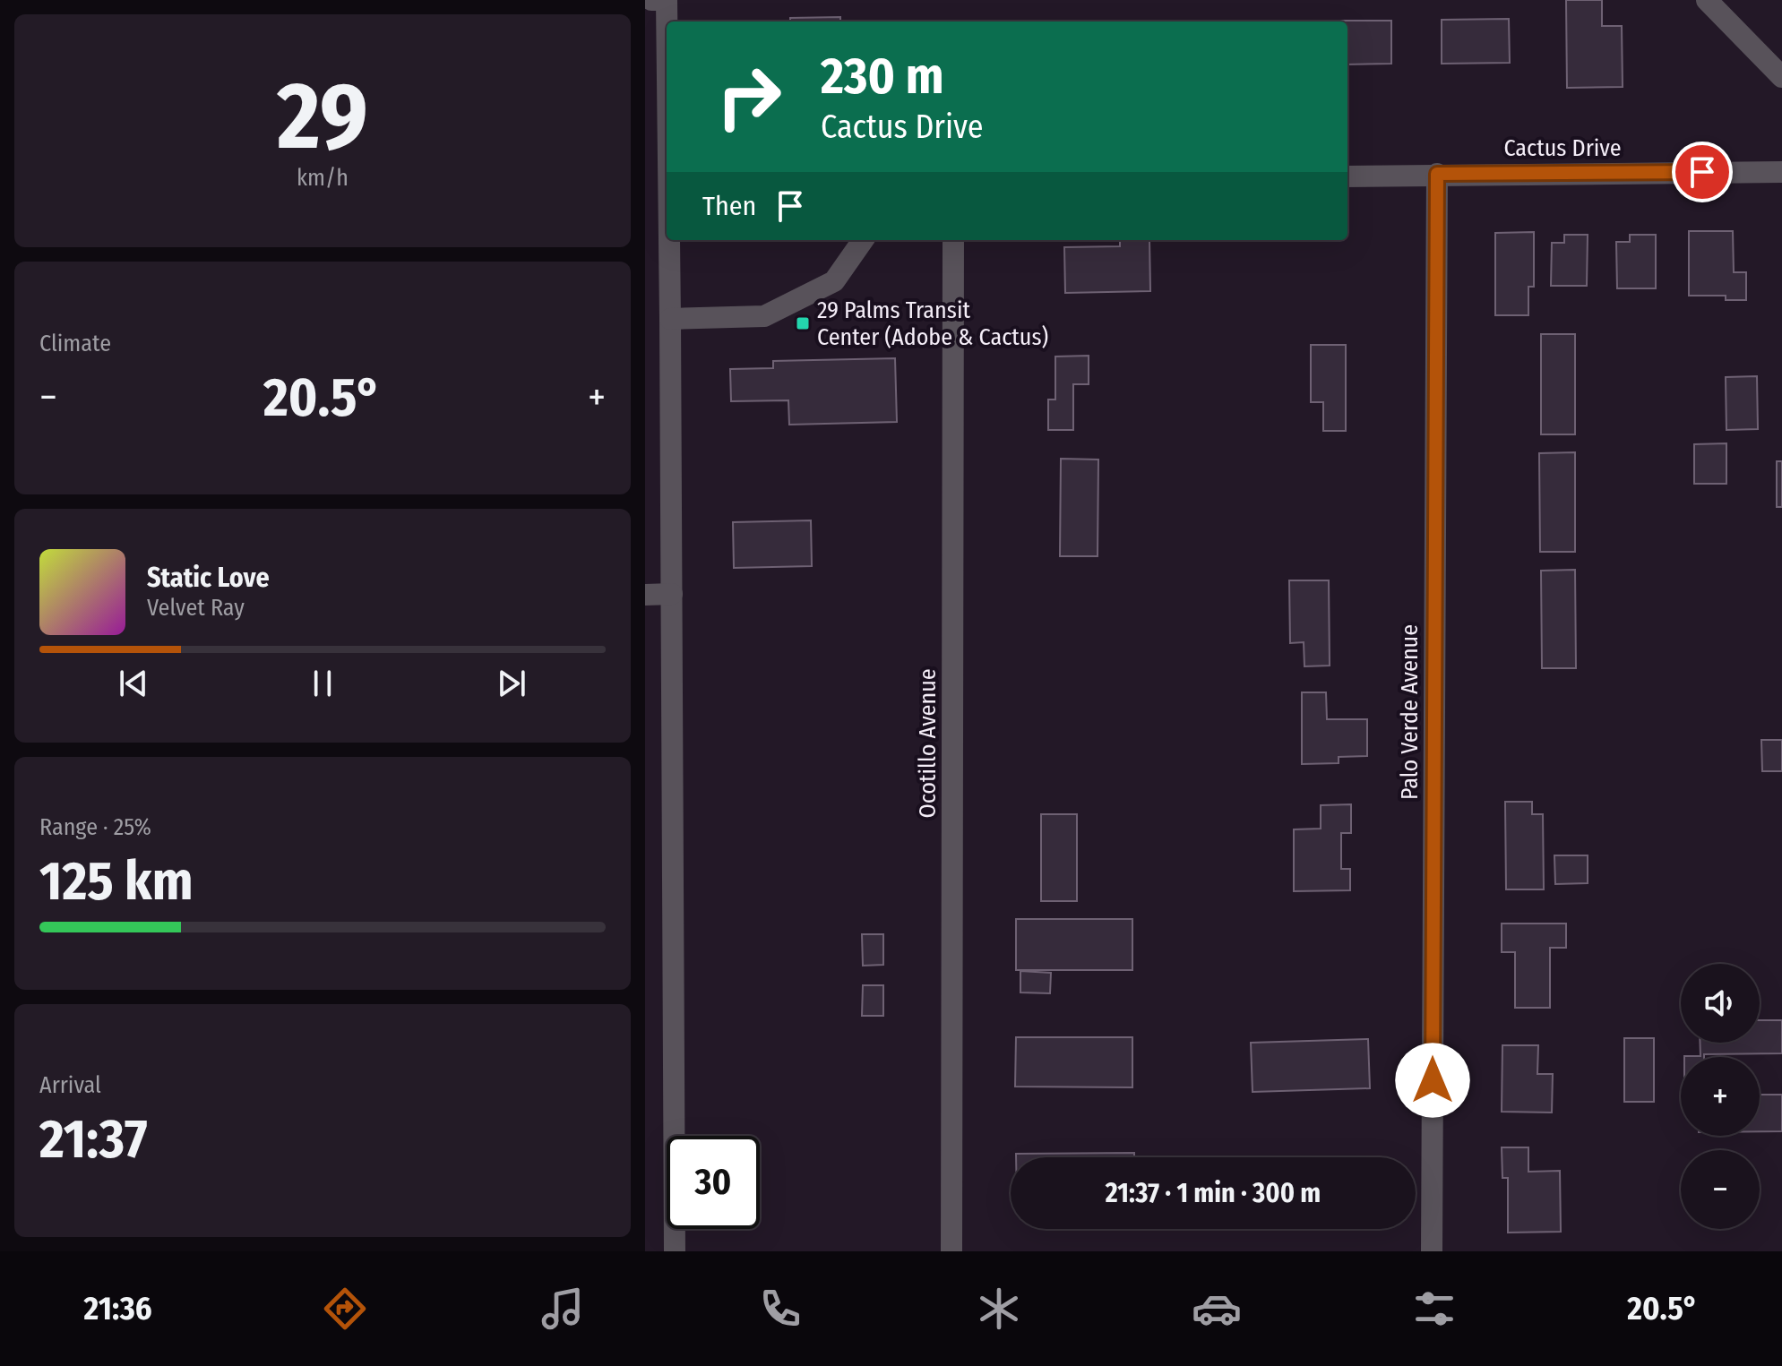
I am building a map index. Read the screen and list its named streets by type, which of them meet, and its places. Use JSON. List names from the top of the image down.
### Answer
{
  "streets": {
    "street": ["Cactus Drive", "Palo Verde Avenue", "Ocotillo Avenue"]
  },
  "crossings": [
    ["Cactus Drive", "Palo Verde Avenue"]
  ],
  "places": {
    "transit": ["29 Palms Transit Center (Adobe & Cactus)"]
  },
  "page": {
    "tile": [
      ["29", "km/h"],
      "Climate",
      ["Range · 25%", "125 km"],
      ["Arrival", "21:37"]
    ],
    "turn": ["230 m", "Cactus Drive"],
    "then": "Then",
    "heat": ["−", "20.5°", "+"],
    "song": ["Static Love", "Velvet Ray"],
    "map_buttons": ["+", "−"],
    "limit": "30",
    "trip": "21:37 · 1 min · 300 m",
    "tabs": ["21:36", "20.5°"]
  }
}
